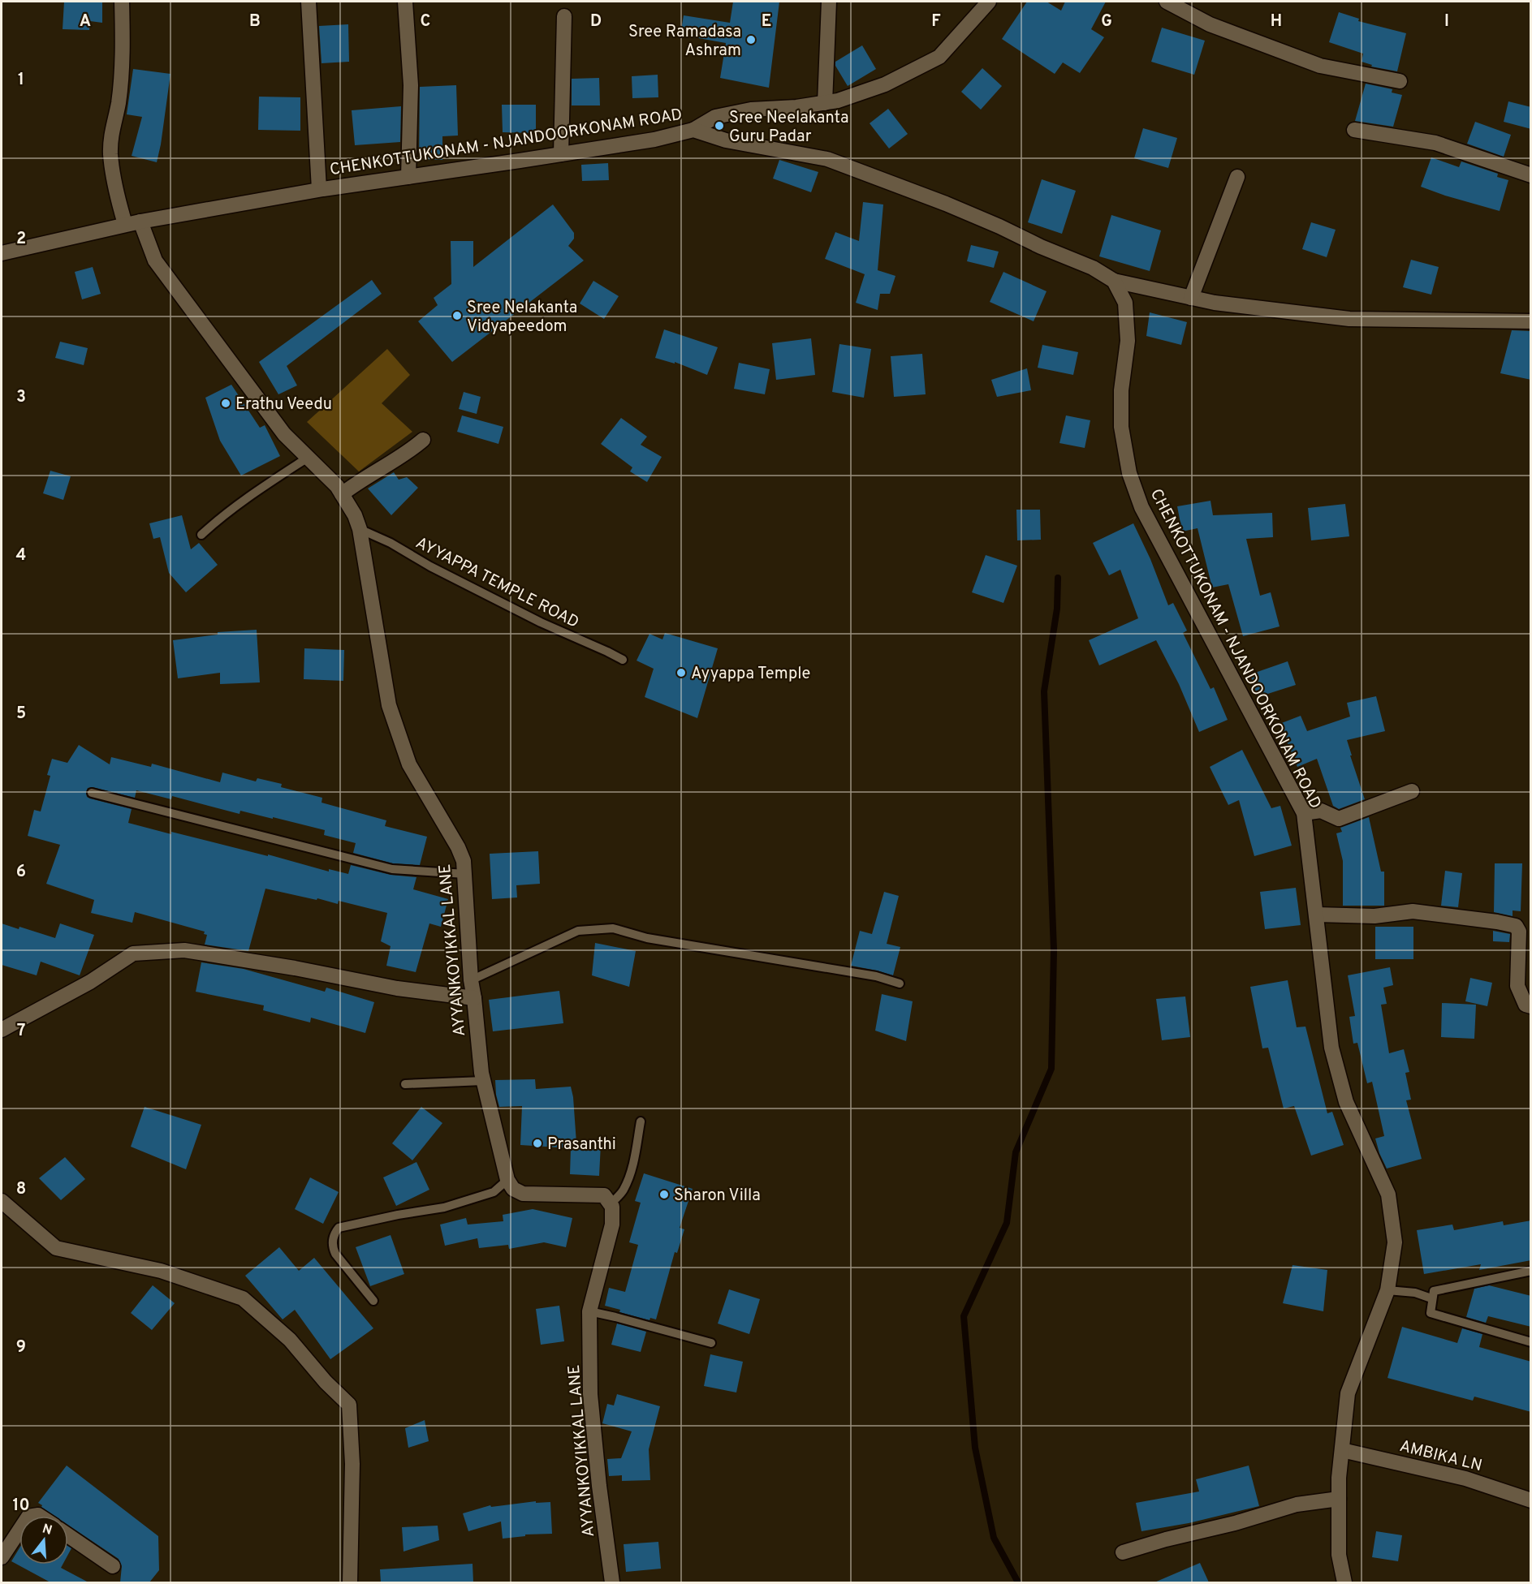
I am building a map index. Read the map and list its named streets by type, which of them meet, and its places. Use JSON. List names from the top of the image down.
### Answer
{
  "streets": {
    "street": ["CHENKOTTUKONAM - NJANDOORKONAM ROAD", "AYYANKOYIKKAL LANE", "AMBIKA LN"],
    "lane": ["AYYAPPA TEMPLE ROAD"]
  },
  "crossings": [
    ["CHENKOTTUKONAM - NJANDOORKONAM ROAD", "AYYANKOYIKKAL LANE"],
    ["CHENKOTTUKONAM - NJANDOORKONAM ROAD", "AMBIKA LN"],
    ["AYYAPPA TEMPLE ROAD", "AYYANKOYIKKAL LANE"]
  ],
  "places": [
    "Sree Ramadasa Ashram",
    "Sree Neelakanta Guru Padar",
    "Sree Nelakanta Vidyapeedom",
    "Erathu Veedu",
    "Ayyappa Temple",
    "Prasanthi",
    "Sharon Villa"
  ],
  "north": "top",
  "grid": {
    "columns": [
      "A",
      "B",
      "C",
      "D",
      "E",
      "F",
      "G",
      "H",
      "I"
    ],
    "rows": [
      "1",
      "2",
      "3",
      "4",
      "5",
      "6",
      "7",
      "8",
      "9",
      "10"
    ]
  }
}
